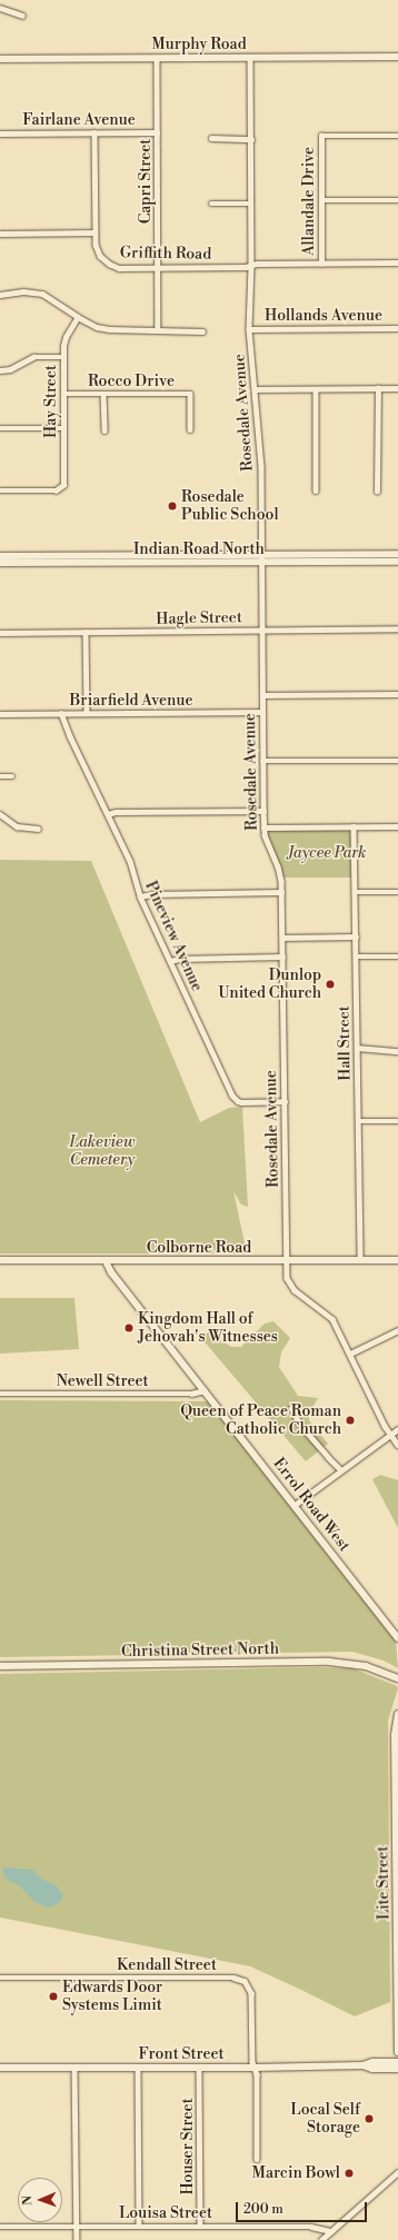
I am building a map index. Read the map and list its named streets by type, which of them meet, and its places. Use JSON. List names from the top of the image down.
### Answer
{
  "streets": {
    "main road": [
      "Murphy Road",
      "Indian Road North",
      "Colborne Road",
      "Errol Road West",
      "Christina Street North",
      "Lite Street",
      "Front Street"
    ],
    "street": [
      "Fairlane Avenue",
      "Capri Street",
      "Allandale Drive",
      "Griffith Road",
      "Hollands Avenue",
      "Rocco Drive",
      "Hay Street",
      "Rosedale Avenue",
      "Hagle Street",
      "Briarfield Avenue",
      "Pineview Avenue",
      "Hall Street",
      "Newell Street",
      "Kendall Street",
      "Houser Street",
      "Louisa Street"
    ]
  },
  "crossings": [
    ["Murphy Road", "Capri Street"],
    ["Murphy Road", "Rosedale Avenue"],
    ["Fairlane Avenue", "Capri Street"],
    ["Fairlane Avenue", "Griffith Road"],
    ["Capri Street", "Griffith Road"],
    ["Allandale Drive", "Griffith Road"],
    ["Griffith Road", "Rosedale Avenue"],
    ["Hollands Avenue", "Rosedale Avenue"],
    ["Rocco Drive", "Hay Street"],
    ["Rosedale Avenue", "Indian Road North"],
    ["Rosedale Avenue", "Hagle Street"],
    ["Rosedale Avenue", "Briarfield Avenue"],
    ["Rosedale Avenue", "Pineview Avenue"],
    ["Rosedale Avenue", "Colborne Road"],
    ["Briarfield Avenue", "Pineview Avenue"],
    ["Hall Street", "Colborne Road"],
    ["Colborne Road", "Errol Road West"],
    ["Newell Street", "Errol Road West"],
    ["Kendall Street", "Front Street"],
    ["Front Street", "Houser Street"],
    ["Houser Street", "Louisa Street"]
  ],
  "parks": ["Jaycee Park", "Lakeview Cemetery"],
  "places": [
    "Rosedale Public School",
    "Dunlop United Church",
    "Kingdom Hall of Jehovah's Witnesses",
    "Queen of Peace Roman Catholic Church",
    "Edwards Door Systems Limit",
    "Local Self Storage",
    "Marcin Bowl"
  ],
  "scale_bar": "200 m",
  "north": "left"
}
